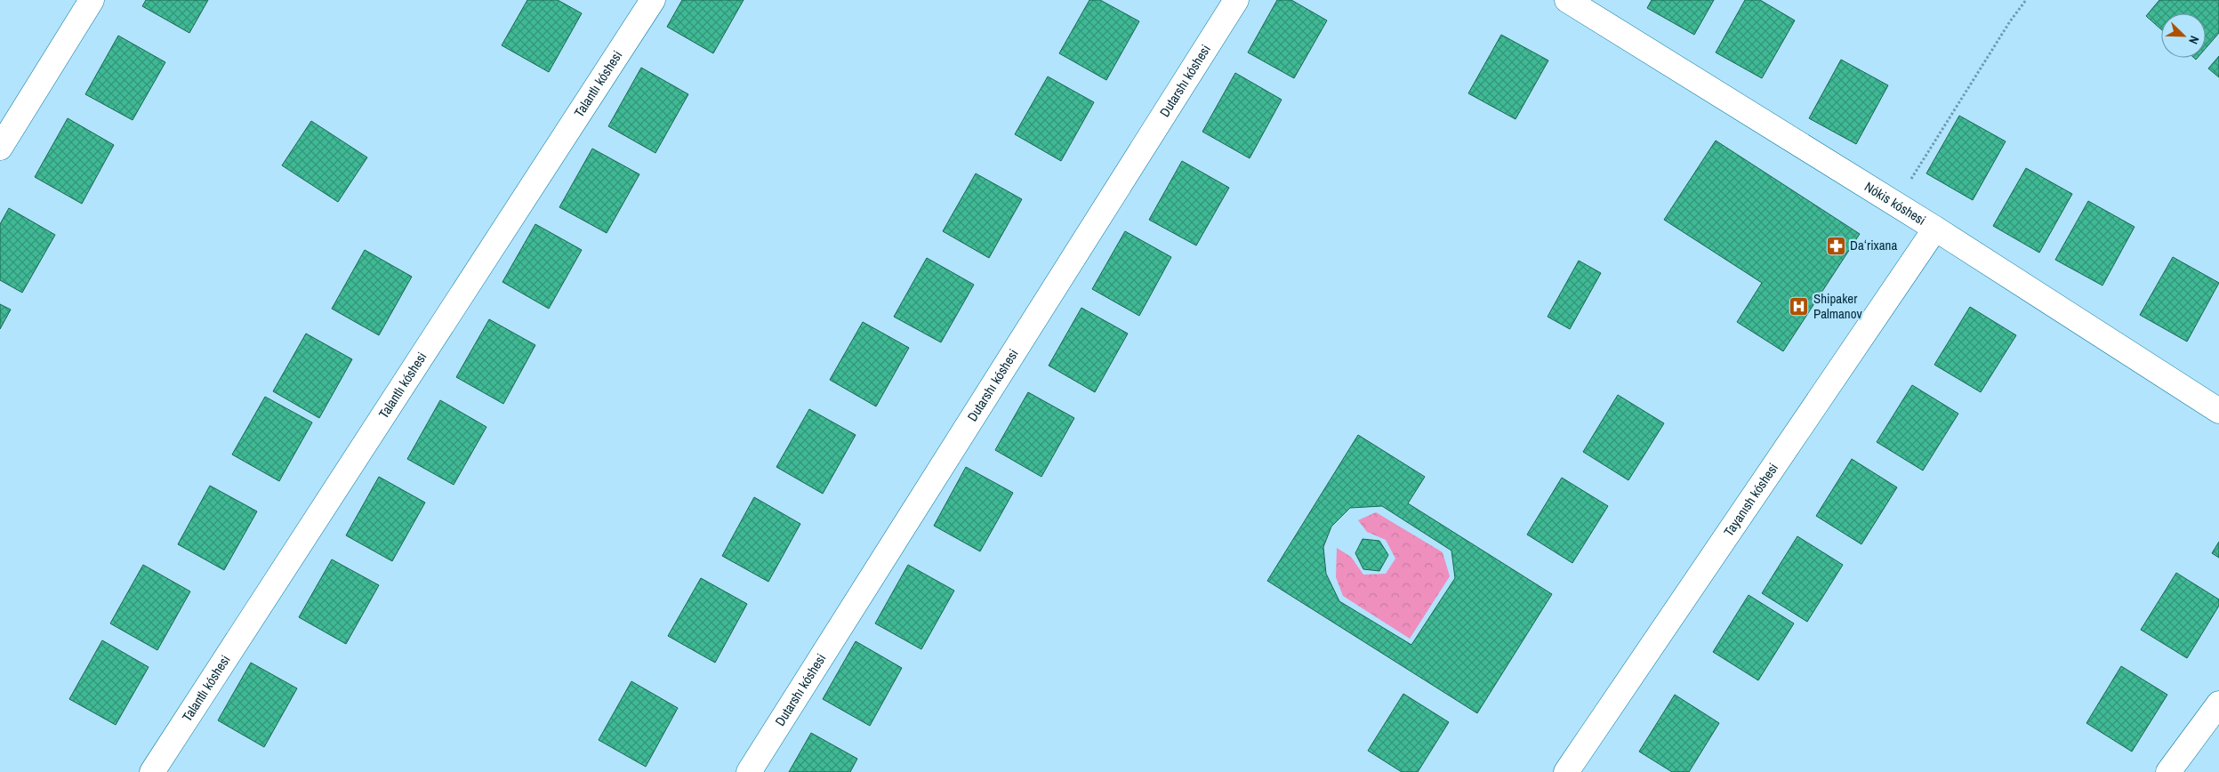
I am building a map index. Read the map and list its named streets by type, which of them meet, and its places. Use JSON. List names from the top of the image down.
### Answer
{
  "streets": {
    "street": [
      "Dutarshı kóshesi",
      "Talantlı kóshesi",
      "Nókis kóshesi",
      "Tayanısh kóshesi"
    ]
  },
  "crossings": [
    ["Nókis kóshesi", "Tayanısh kóshesi"]
  ],
  "places": {
    "pharmacy": ["Daʻrixana"],
    "hospital": ["Shipaker Palmanov"]
  },
  "north": "bottom right"
}
